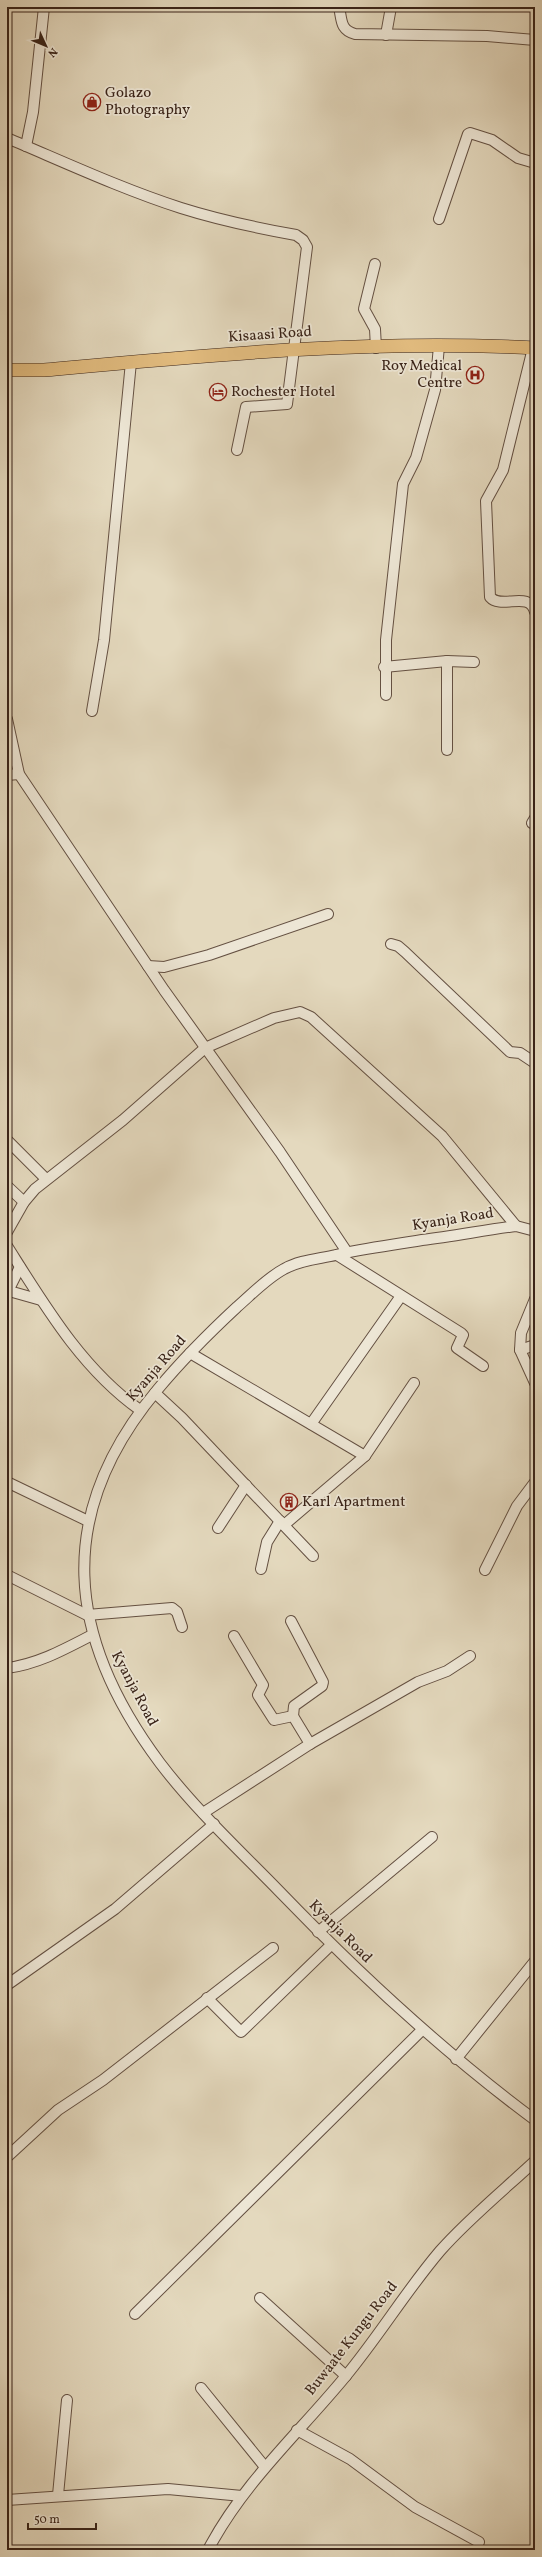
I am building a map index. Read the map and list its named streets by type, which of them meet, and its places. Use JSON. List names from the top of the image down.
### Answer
{
  "streets": {
    "main road": ["Kisaasi Road"],
    "street": ["Kyanja Road", "Buwaate Kungu Road"]
  },
  "places": {
    "shop": ["Golazo Photography"],
    "hospital": ["Roy Medical Centre"],
    "hotel": ["Rochester Hotel"],
    "building": ["Karl Apartment"]
  },
  "scale_bar": "50 m",
  "north": "bottom right"
}
